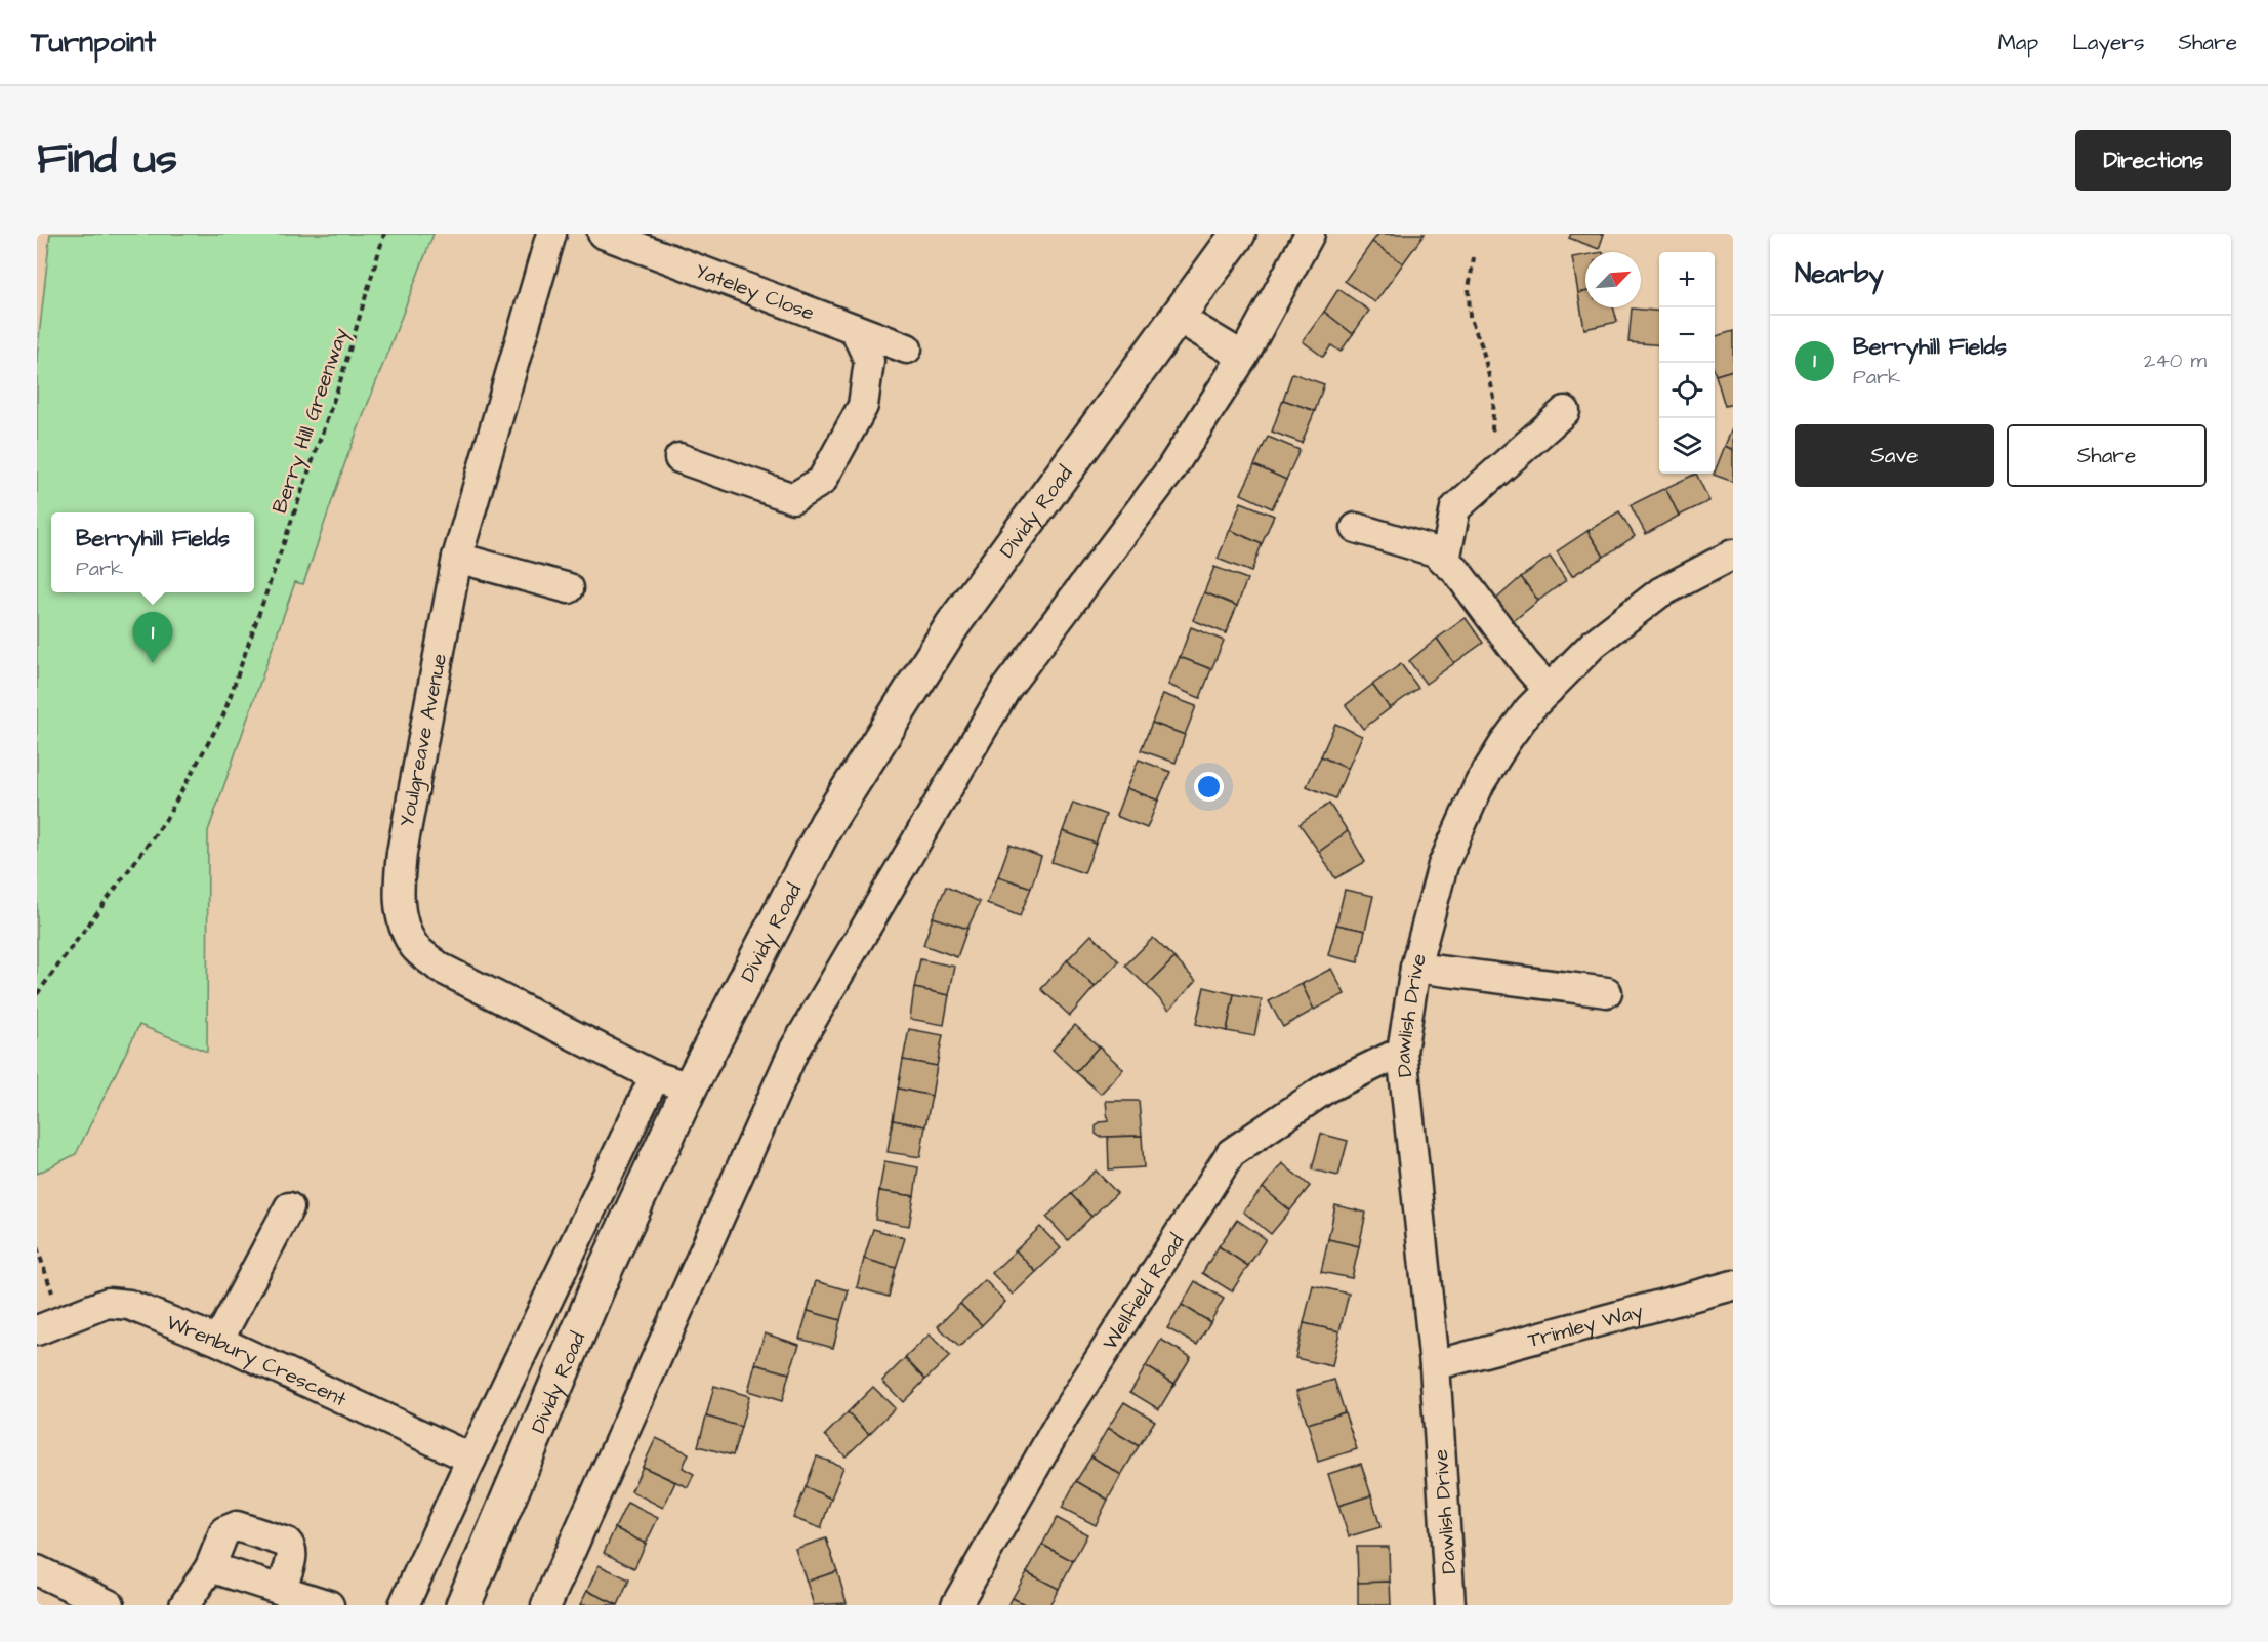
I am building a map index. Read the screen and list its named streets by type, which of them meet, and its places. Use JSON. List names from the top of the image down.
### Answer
{
  "streets": {
    "main road": ["Dividy Road"],
    "street": [
      "Yateley Close",
      "Youlgreave Avenue",
      "Dawlish Drive",
      "Wellfield Road",
      "Trimley Way",
      "Wrenbury Crescent"
    ],
    "path": ["Berry Hill Greenway"]
  },
  "crossings": [
    ["Dividy Road", "Youlgreave Avenue"],
    ["Dawlish Drive", "Wellfield Road"],
    ["Dawlish Drive", "Trimley Way"]
  ],
  "north": "top right",
  "page": {
    "header": "Turnpoint",
    "nav": ["Map", "Layers", "Share"],
    "title": "Find us",
    "buttons": [
      "Directions",
      ["Save", "Share"]
    ],
    "heading": "Nearby",
    "map_buttons": ["+", "−"],
    "list": [
      {
        "mark": "1",
        "name": "Berryhill Fields",
        "note": "Park",
        "value": "240 m"
      }
    ],
    "popup": ["Berryhill Fields", "Park"],
    "pins": "1"
  }
}
